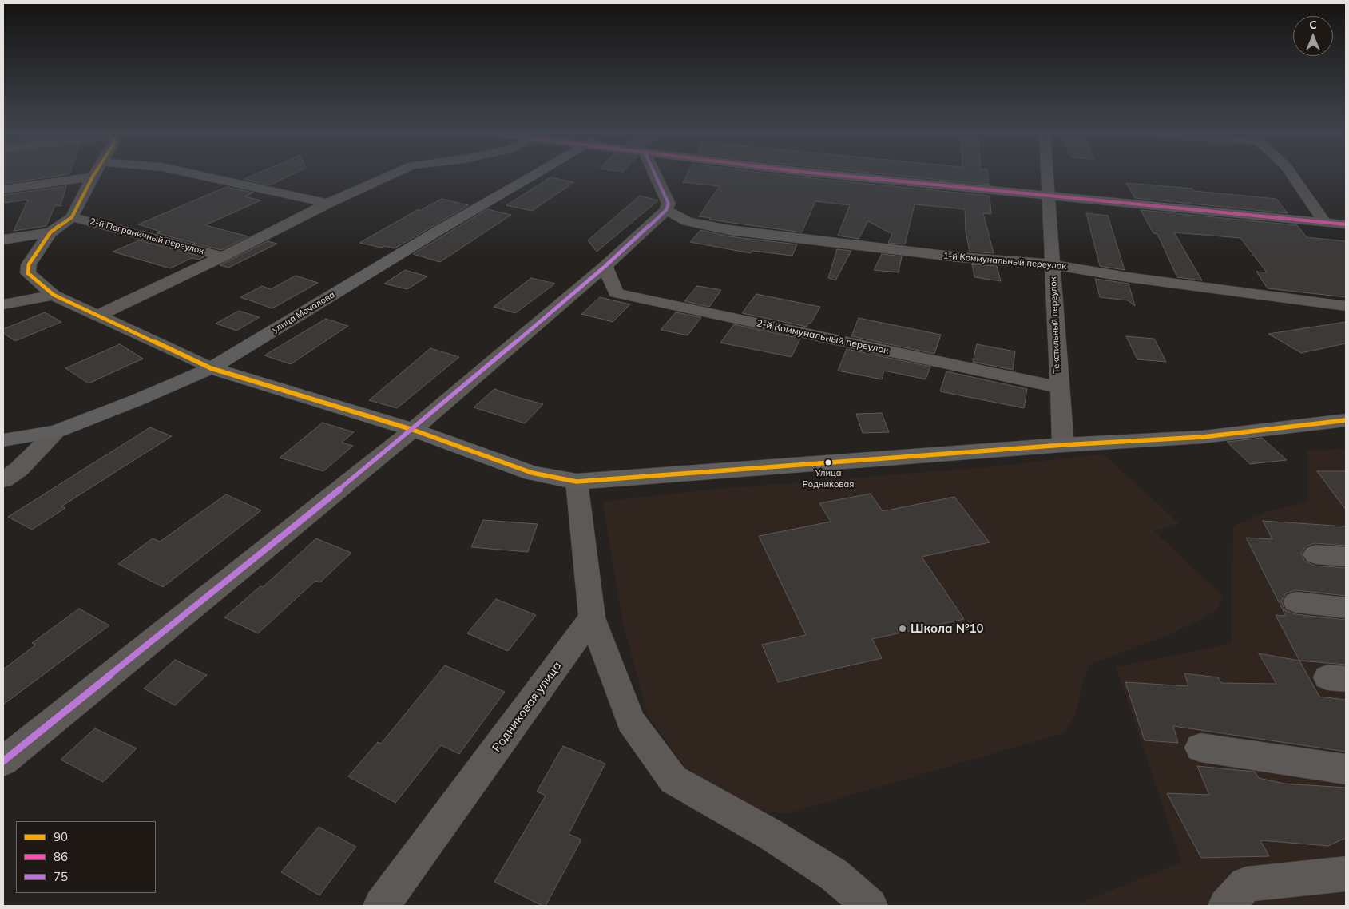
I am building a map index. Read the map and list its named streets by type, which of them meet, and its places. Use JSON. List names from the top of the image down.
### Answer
{
  "streets": {
    "street": [
      "2-й Пограничный переулок",
      "1-й Коммунальный переулок",
      "улица Мочалова",
      "Текстильный переулок",
      "2-й Коммунальный переулок",
      "Родниковая улица"
    ]
  },
  "crossings": [
    ["1-й Коммунальный переулок", "Текстильный переулок"],
    ["Текстильный переулок", "2-й Коммунальный переулок"]
  ],
  "places": ["Улица Родниковая", "Школа №10"],
  "lines": ["transit line 90", "transit line 86", "transit line 75"],
  "legend": ["90", "86", "75"],
  "north": "top"
}
